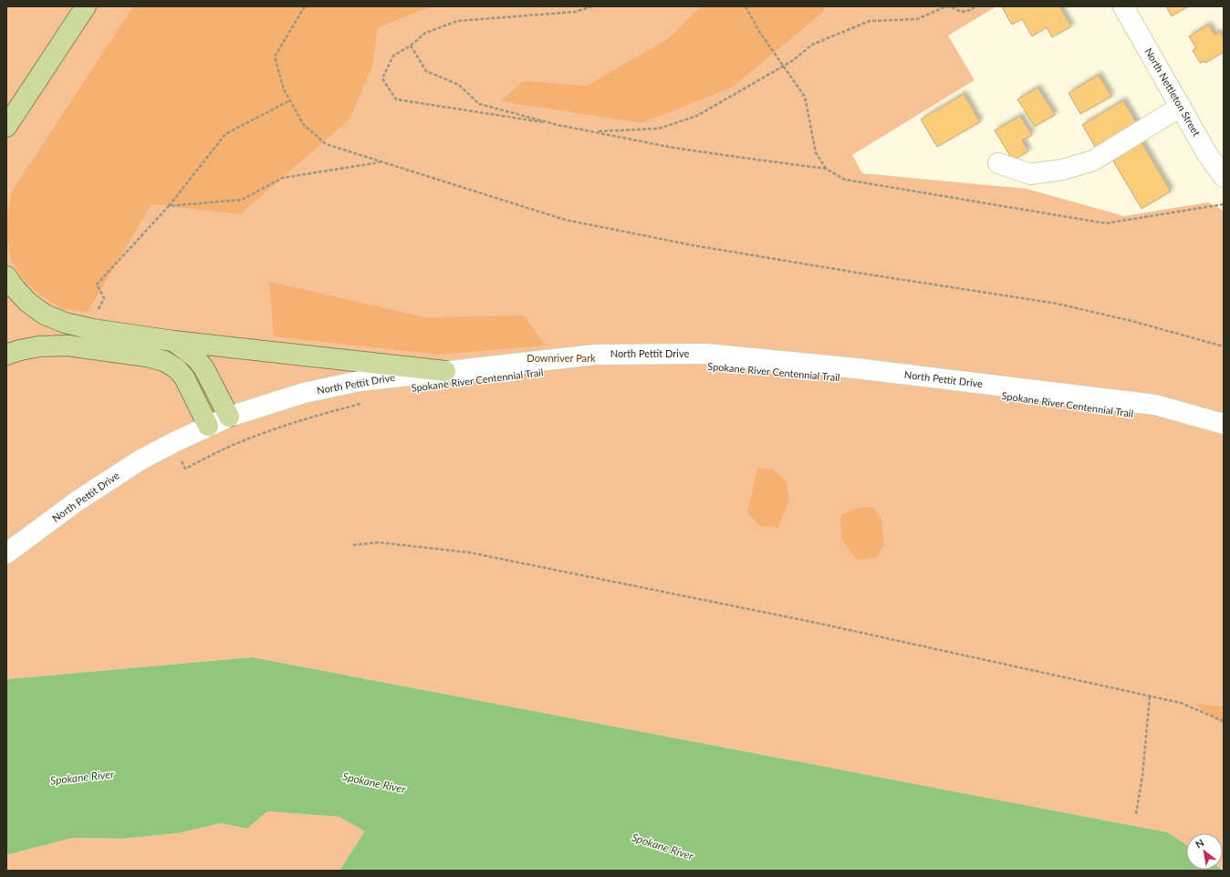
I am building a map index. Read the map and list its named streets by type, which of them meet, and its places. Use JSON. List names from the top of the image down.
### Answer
{
  "streets": {
    "street": ["North Nettleton Street", "North Pettit Drive"]
  },
  "water": ["Spokane River"],
  "parks": ["Downriver Park"],
  "north": "top left"
}
